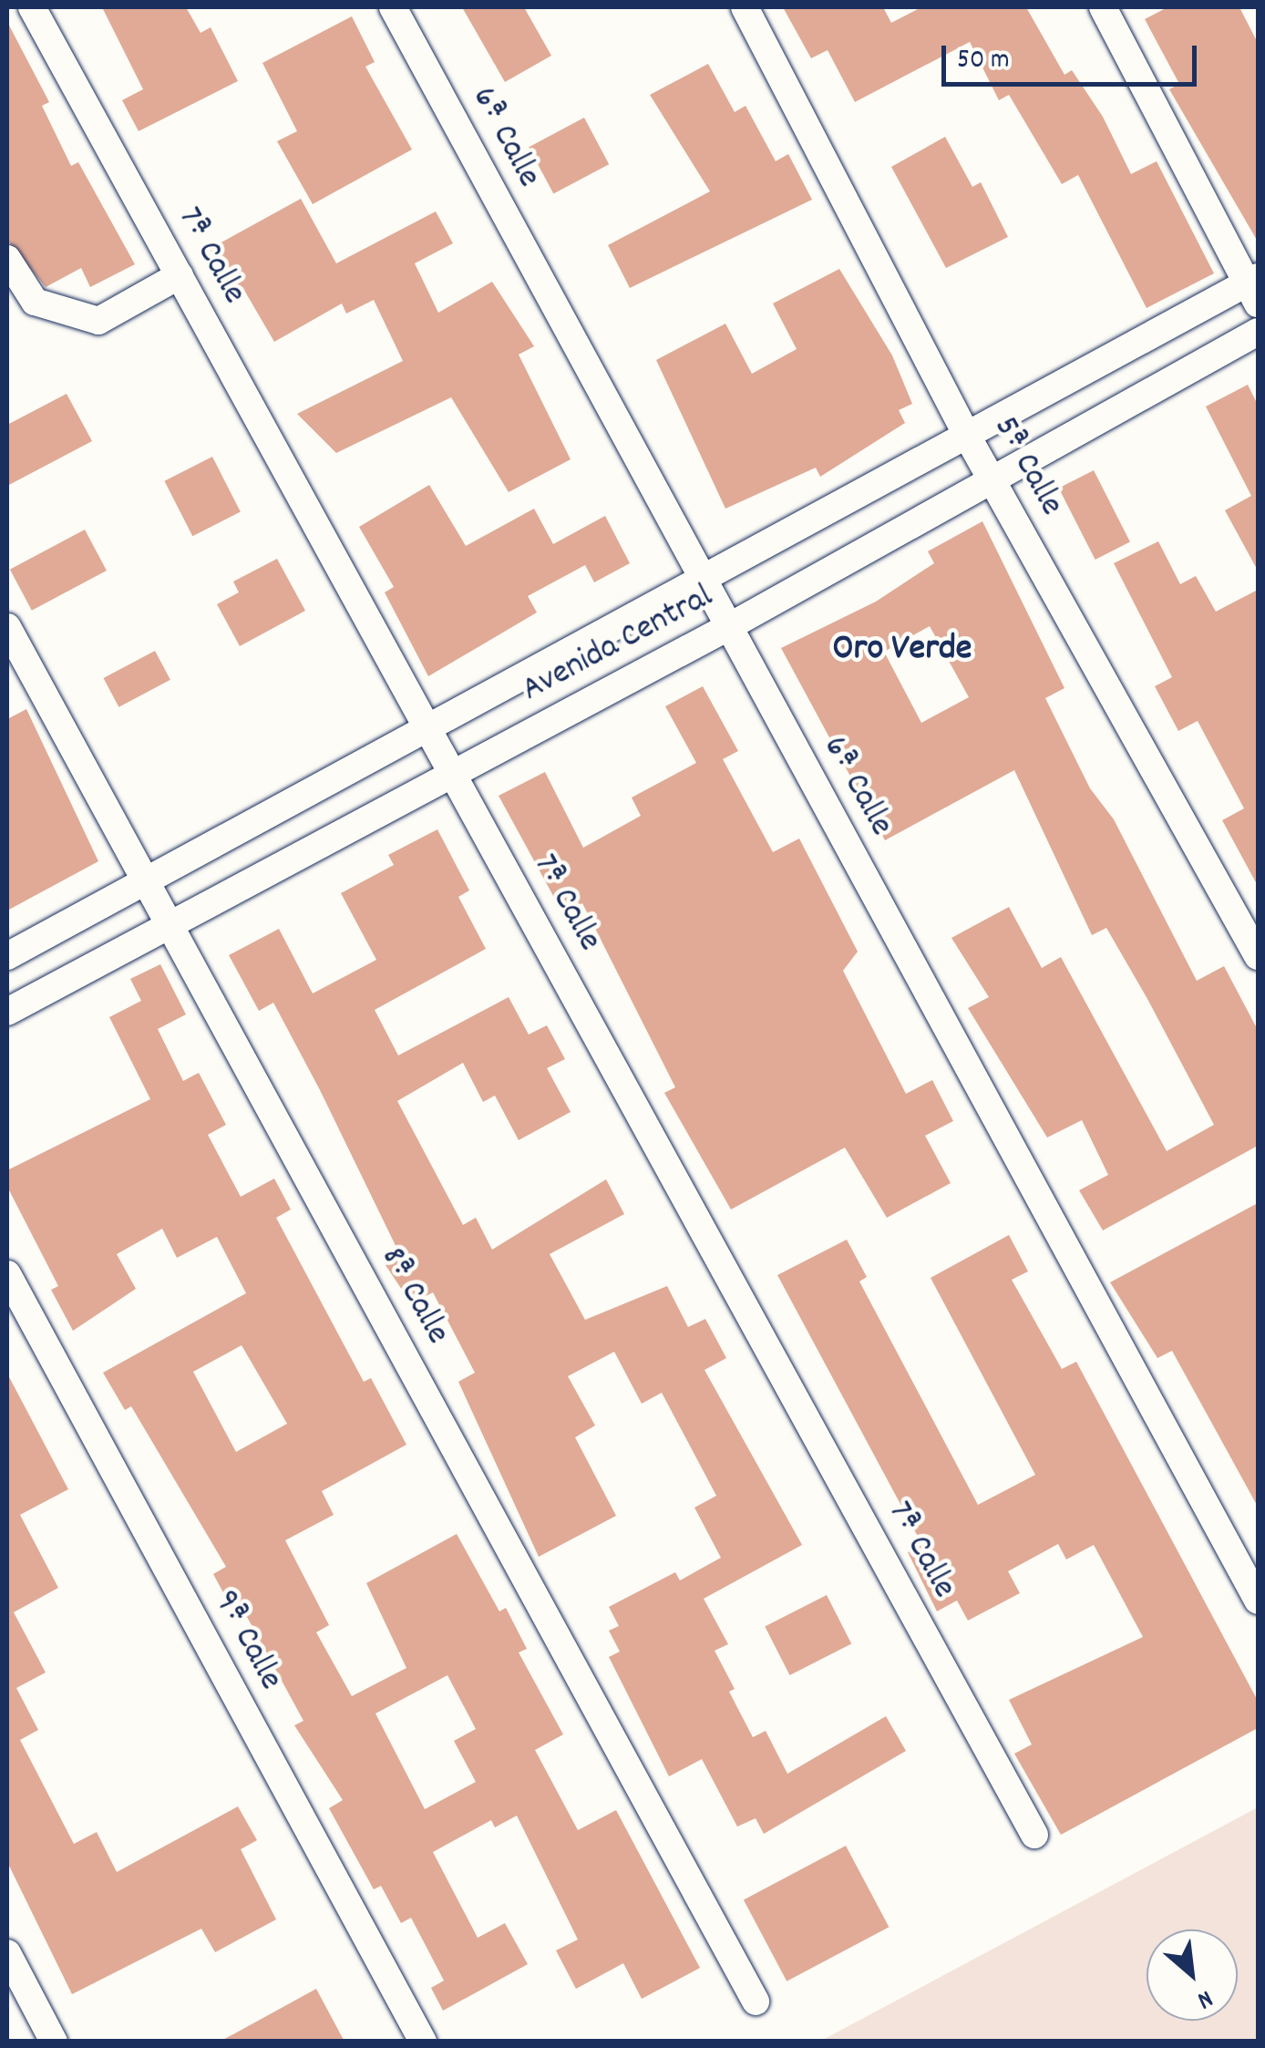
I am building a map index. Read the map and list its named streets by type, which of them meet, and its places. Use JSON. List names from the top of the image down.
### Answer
{
  "streets": {
    "street": [
      "6ª Calle",
      "7ª Calle",
      "5ª Calle",
      "Avenida Central",
      "8ª Calle",
      "9ª Calle"
    ]
  },
  "crossings": [
    ["6ª Calle", "Avenida Central"],
    ["7ª Calle", "Avenida Central"],
    ["5ª Calle", "Avenida Central"],
    ["Avenida Central", "8ª Calle"]
  ],
  "districts": ["Oro Verde"],
  "scale_bar": "50 m",
  "north": "bottom right"
}
